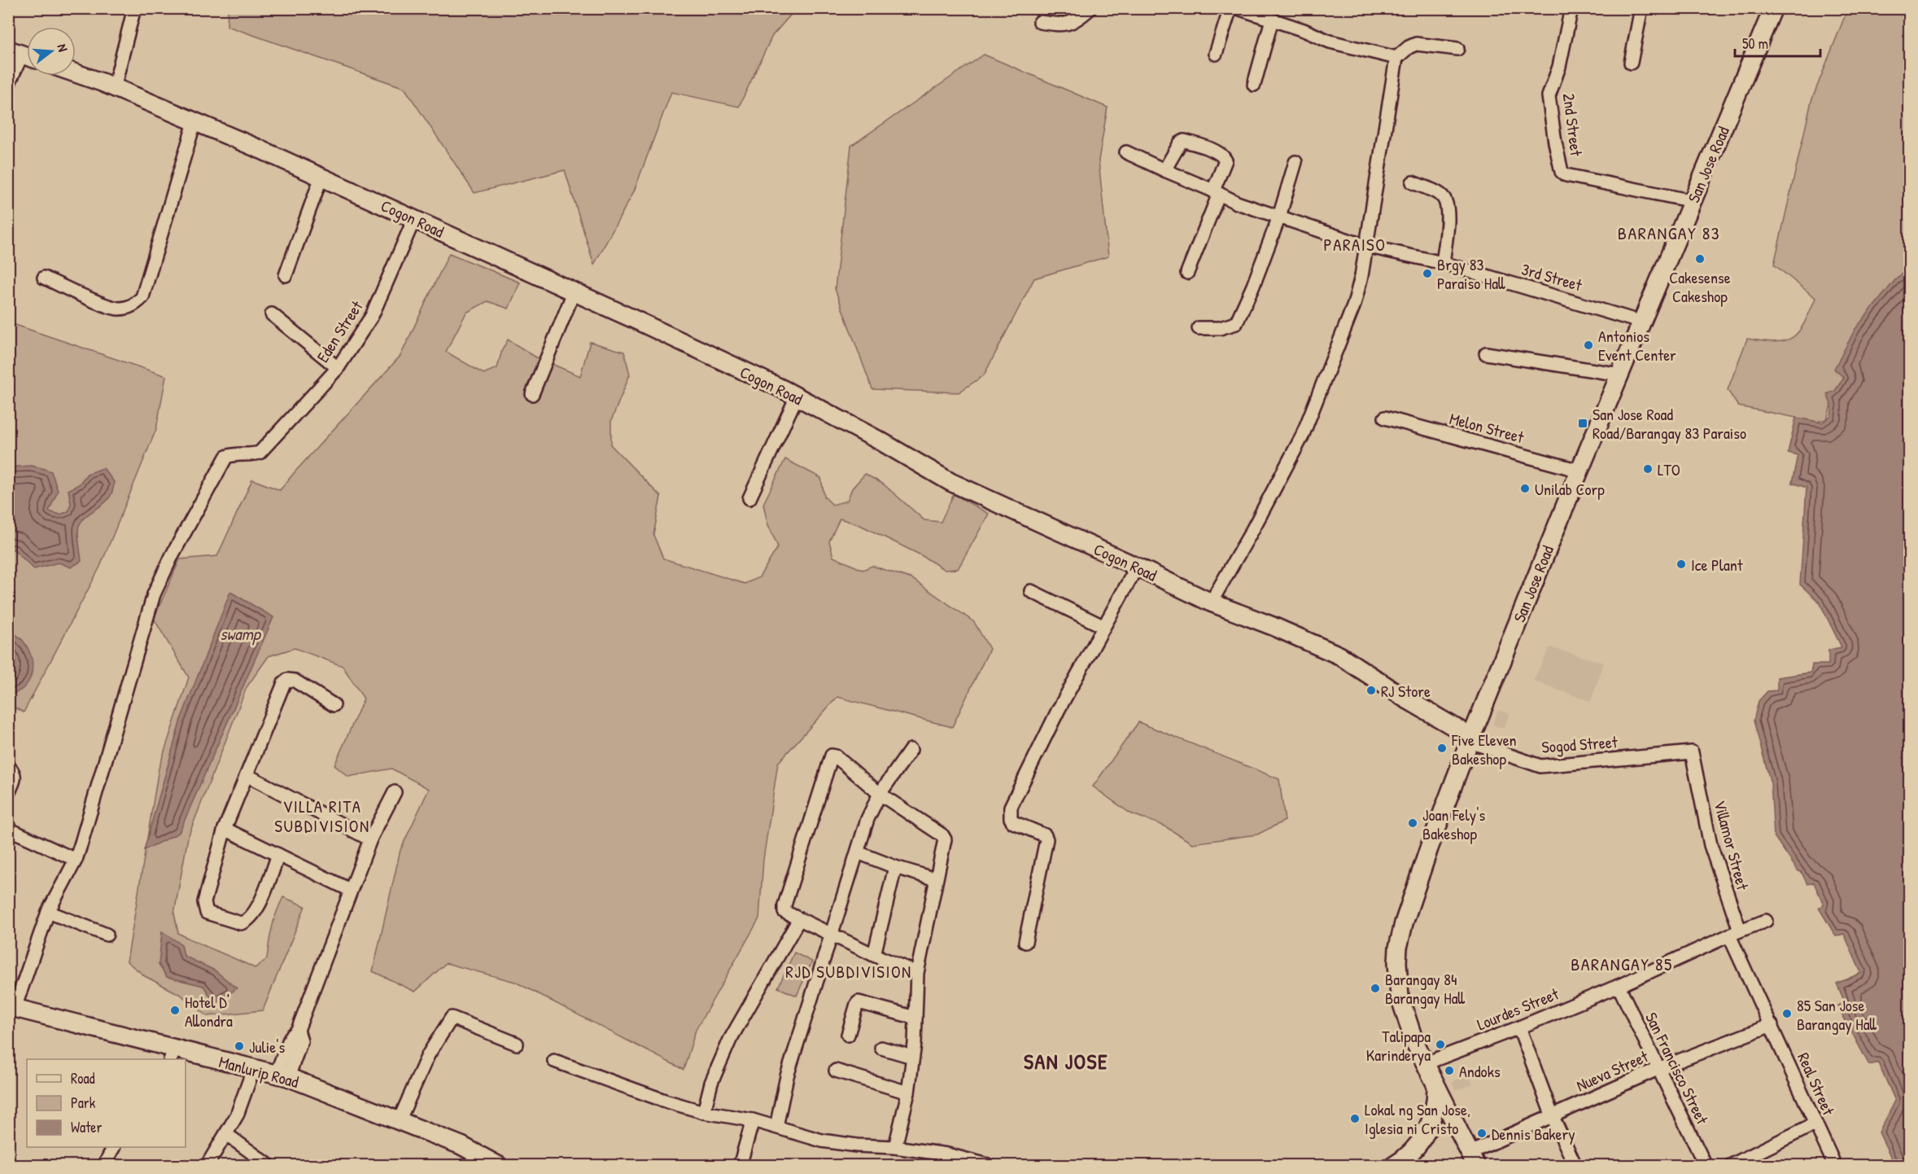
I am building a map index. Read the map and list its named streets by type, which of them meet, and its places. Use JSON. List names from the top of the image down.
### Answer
{
  "streets": {
    "main road": ["San Jose Road", "Cogon Road", "Manlurip Road"],
    "street": [
      "2nd Street",
      "3rd Street",
      "Eden Street",
      "Melon Street",
      "Sogod Street",
      "Villamor Street",
      "Lourdes Street",
      "San Francisco Street",
      "Nueva Street",
      "Real Street"
    ]
  },
  "crossings": [
    ["2nd Street", "San Jose Road"],
    ["San Jose Road", "Cogon Road"],
    ["San Jose Road", "3rd Street"],
    ["San Jose Road", "Melon Street"],
    ["San Jose Road", "Sogod Street"],
    ["San Jose Road", "Lourdes Street"],
    ["San Jose Road", "Nueva Street"],
    ["Cogon Road", "Eden Street"],
    ["Cogon Road", "Sogod Street"],
    ["Sogod Street", "Villamor Street"],
    ["Villamor Street", "Lourdes Street"],
    ["Villamor Street", "Real Street"],
    ["Lourdes Street", "San Francisco Street"],
    ["Lourdes Street", "Real Street"],
    ["San Francisco Street", "Nueva Street"],
    ["Nueva Street", "Real Street"]
  ],
  "districts": [
    "BARANGAY 83",
    "PARAISO",
    "VILLA RITA SUBDIVISION",
    "BARANGAY 85",
    "RJD SUBDIVISION",
    "SAN JOSE"
  ],
  "water": ["swamp"],
  "places": {
    "other": [
      "Cakesense Cakeshop",
      "Brgy 83 Paraiso Hall",
      "Antonios Event Center",
      "LTO",
      "Unilab Corp",
      "Ice Plant",
      "RJ Store",
      "Five Eleven Bakeshop",
      "Joan Fely's Bakeshop",
      "Barangay 84 Barangay Hall",
      "Hotel D' Allondra",
      "85 San Jose Barangay Hall",
      "Talipapa Karinderya",
      "Julie's",
      "Andoks",
      "Lokal ng San Jose, Iglesia ni Cristo",
      "Dennis Bakery"
    ],
    "transit": ["San Jose Road Road/Barangay 83 Paraiso"]
  },
  "legend": ["Road", "Park", "Water"],
  "scale_bar": "50 m",
  "north": "right"
}
